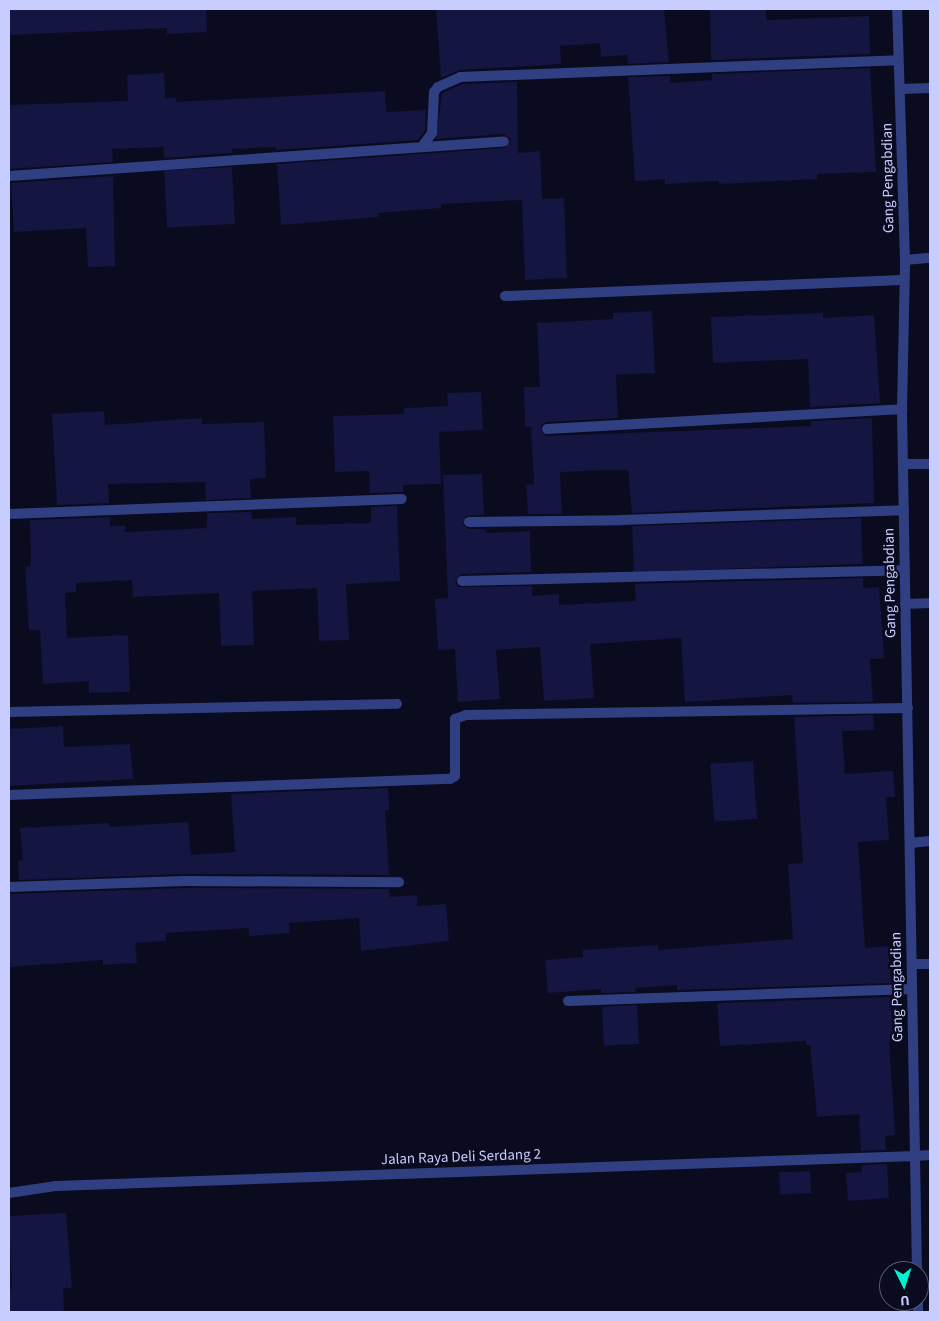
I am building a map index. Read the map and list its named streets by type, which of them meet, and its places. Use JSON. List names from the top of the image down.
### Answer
{
  "streets": {
    "street": ["Gang Pengabdian", "Jalan Raya Deli Serdang 2"]
  },
  "crossings": [
    ["Gang Pengabdian", "Jalan Raya Deli Serdang 2"]
  ],
  "north": "bottom"
}
